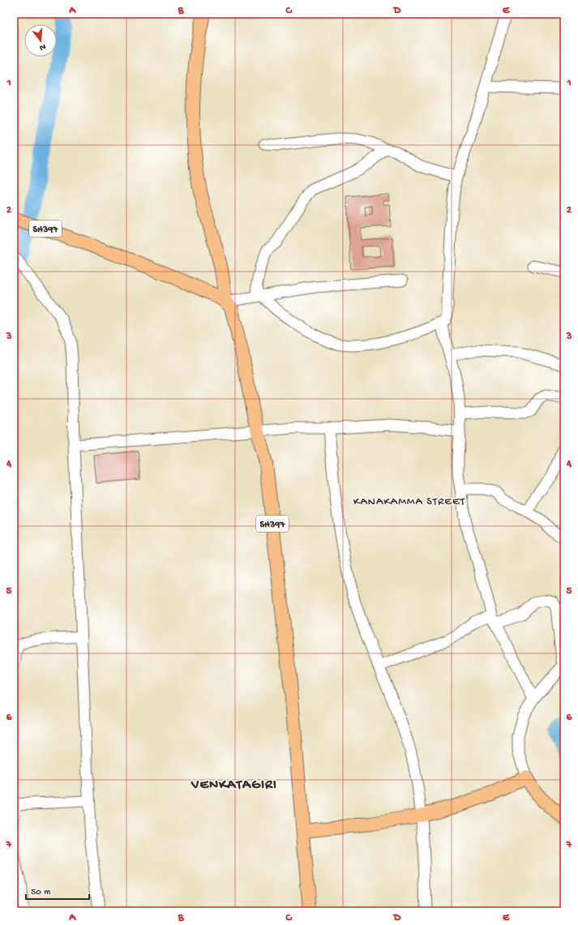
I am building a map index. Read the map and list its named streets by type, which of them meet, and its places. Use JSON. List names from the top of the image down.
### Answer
{
  "streets": {
    "main road": ["SH397"]
  },
  "districts": ["KANAKAMMA STREET", "VENKATAGIRI"],
  "scale_bar": "50 m",
  "north": "bottom",
  "grid": {
    "columns": [
      "A",
      "B",
      "C",
      "D",
      "E"
    ],
    "rows": [
      "1",
      "2",
      "3",
      "4",
      "5",
      "6",
      "7"
    ]
  }
}
